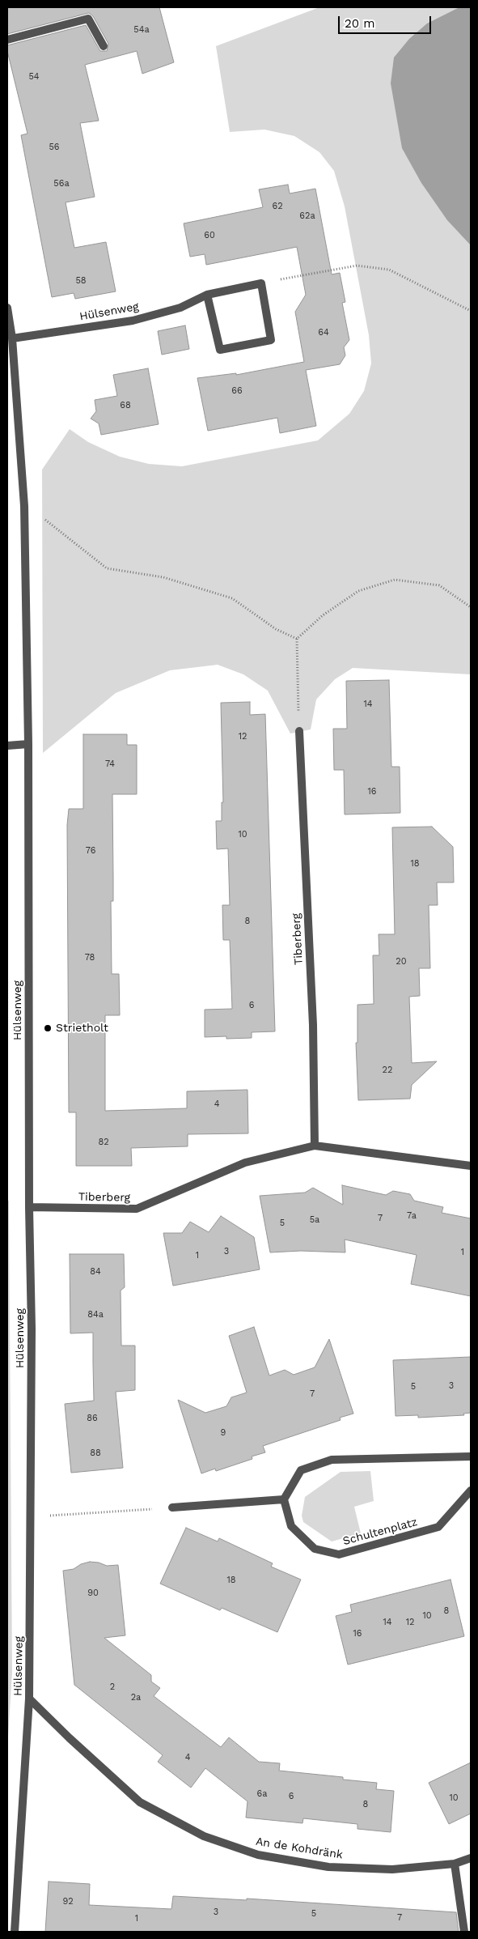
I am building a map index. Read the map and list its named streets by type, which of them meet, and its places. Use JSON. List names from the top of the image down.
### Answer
{
  "streets": {
    "street": [
      "Hülsenweg",
      "Tiberberg",
      "Schultenplatz",
      "An de Kohdränk"
    ]
  },
  "crossings": [
    ["Hülsenweg", "Tiberberg"],
    ["Hülsenweg", "An de Kohdränk"]
  ],
  "places": ["Strietholt"],
  "house_numbers": [
    "54a",
    "54",
    "56",
    "56a",
    "62",
    "62a",
    "60",
    "58",
    "64",
    "66",
    "68",
    "14",
    "12",
    "74",
    "16",
    "10",
    "76",
    "18",
    "8",
    "78",
    "20",
    "6",
    "22",
    "4",
    "82",
    "7a",
    "7",
    "5a",
    "5",
    "3",
    "1",
    "1",
    "84",
    "84a",
    "3",
    "5",
    "7",
    "86",
    "9",
    "88",
    "18",
    "90",
    "8",
    "10",
    "14",
    "12",
    "16",
    "2",
    "2a",
    "4",
    "6a",
    "6",
    "10",
    "8",
    "92",
    "3",
    "5",
    "7",
    "1"
  ],
  "scale_bar": "20 m"
}
